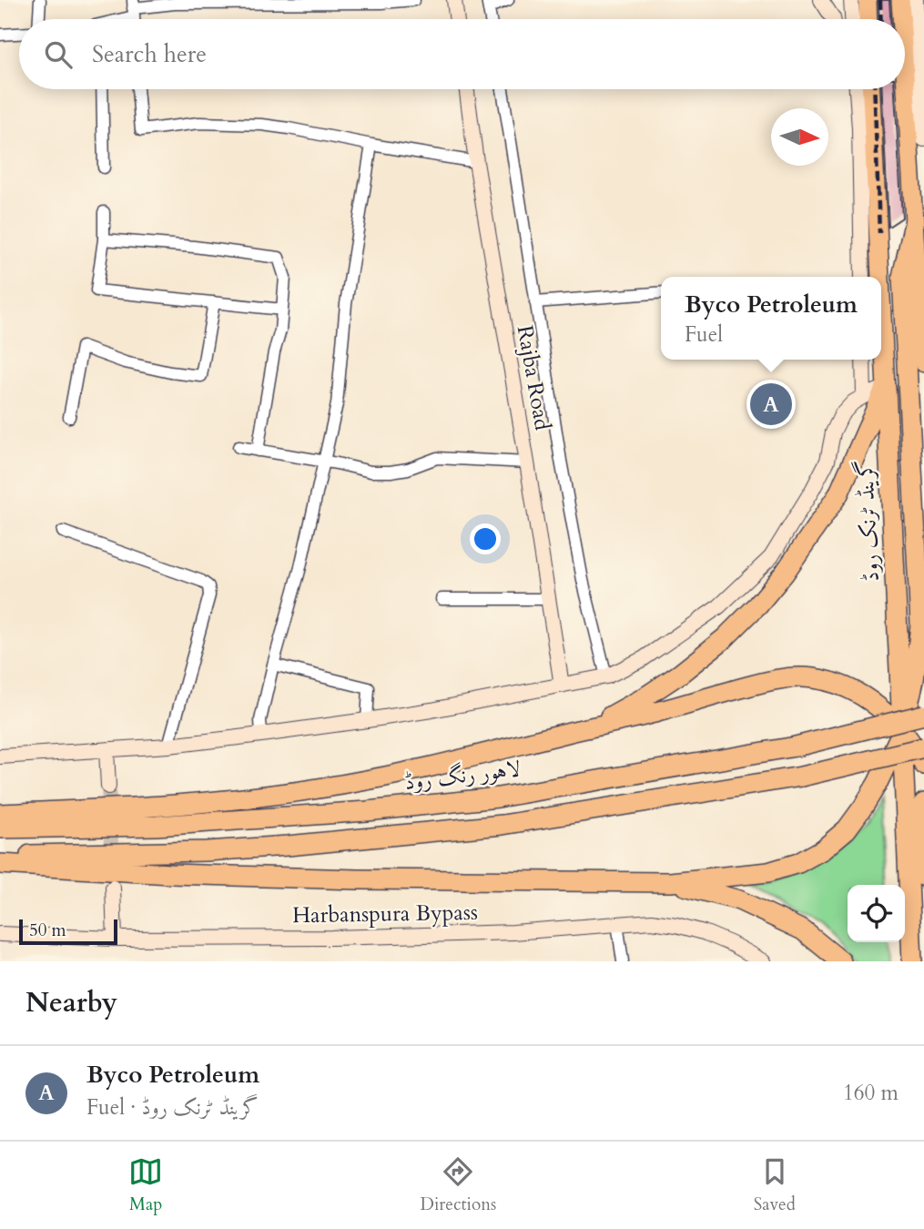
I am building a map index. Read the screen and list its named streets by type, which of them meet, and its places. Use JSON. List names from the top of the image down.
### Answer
{
  "streets": {
    "highway": ["گرینڈ ٹرنک روڈ", "لاہور رنگ روڈ"],
    "street": ["Rajba Road", "Harbanspura Bypass"]
  },
  "scale_bar": "50 m",
  "north": "right",
  "page": {
    "search": "Search here",
    "popup": ["Byco Petroleum", "Fuel"],
    "pins": "A",
    "scale": "50 m",
    "heading": "Nearby",
    "list": [
      {
        "mark": "A",
        "name": "Byco Petroleum",
        "note": "Fuel · گرینڈ ٹرنک روڈ",
        "value": "160 m"
      }
    ],
    "nav": ["Map", "Directions", "Saved"]
  }
}
